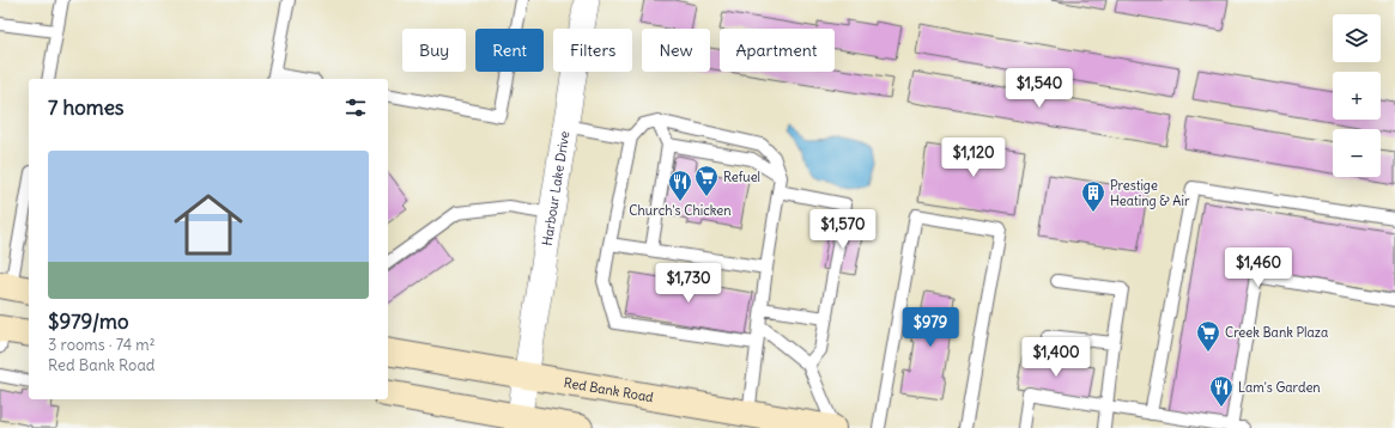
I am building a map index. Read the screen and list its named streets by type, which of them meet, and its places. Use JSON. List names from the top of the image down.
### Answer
{
  "streets": {
    "main road": ["Red Bank Road"],
    "street": ["Harbour Lake Drive"]
  },
  "crossings": [
    ["Harbour Lake Drive", "Red Bank Road"]
  ],
  "places": {
    "supermarket": ["Refuel", "Creek Bank Plaza"],
    "restaurant": ["Church's Chicken", "Lam's Garden"],
    "building": ["Prestige Heating & Air"]
  },
  "page": {
    "map_buttons": ["+", "−"],
    "chip": [
      "Buy",
      "Rent",
      "Filters",
      "New",
      "Apartment"
    ],
    "price": [
      "$1,540",
      "$1,120",
      "$1,570",
      "$1,460",
      "$1,730",
      "$979",
      "$1,400"
    ],
    "heading": "7 homes",
    "list": [
      {
        "name": "$979/mo",
        "note": "3 rooms · 74 m² · Red Bank Road"
      }
    ]
  }
}
